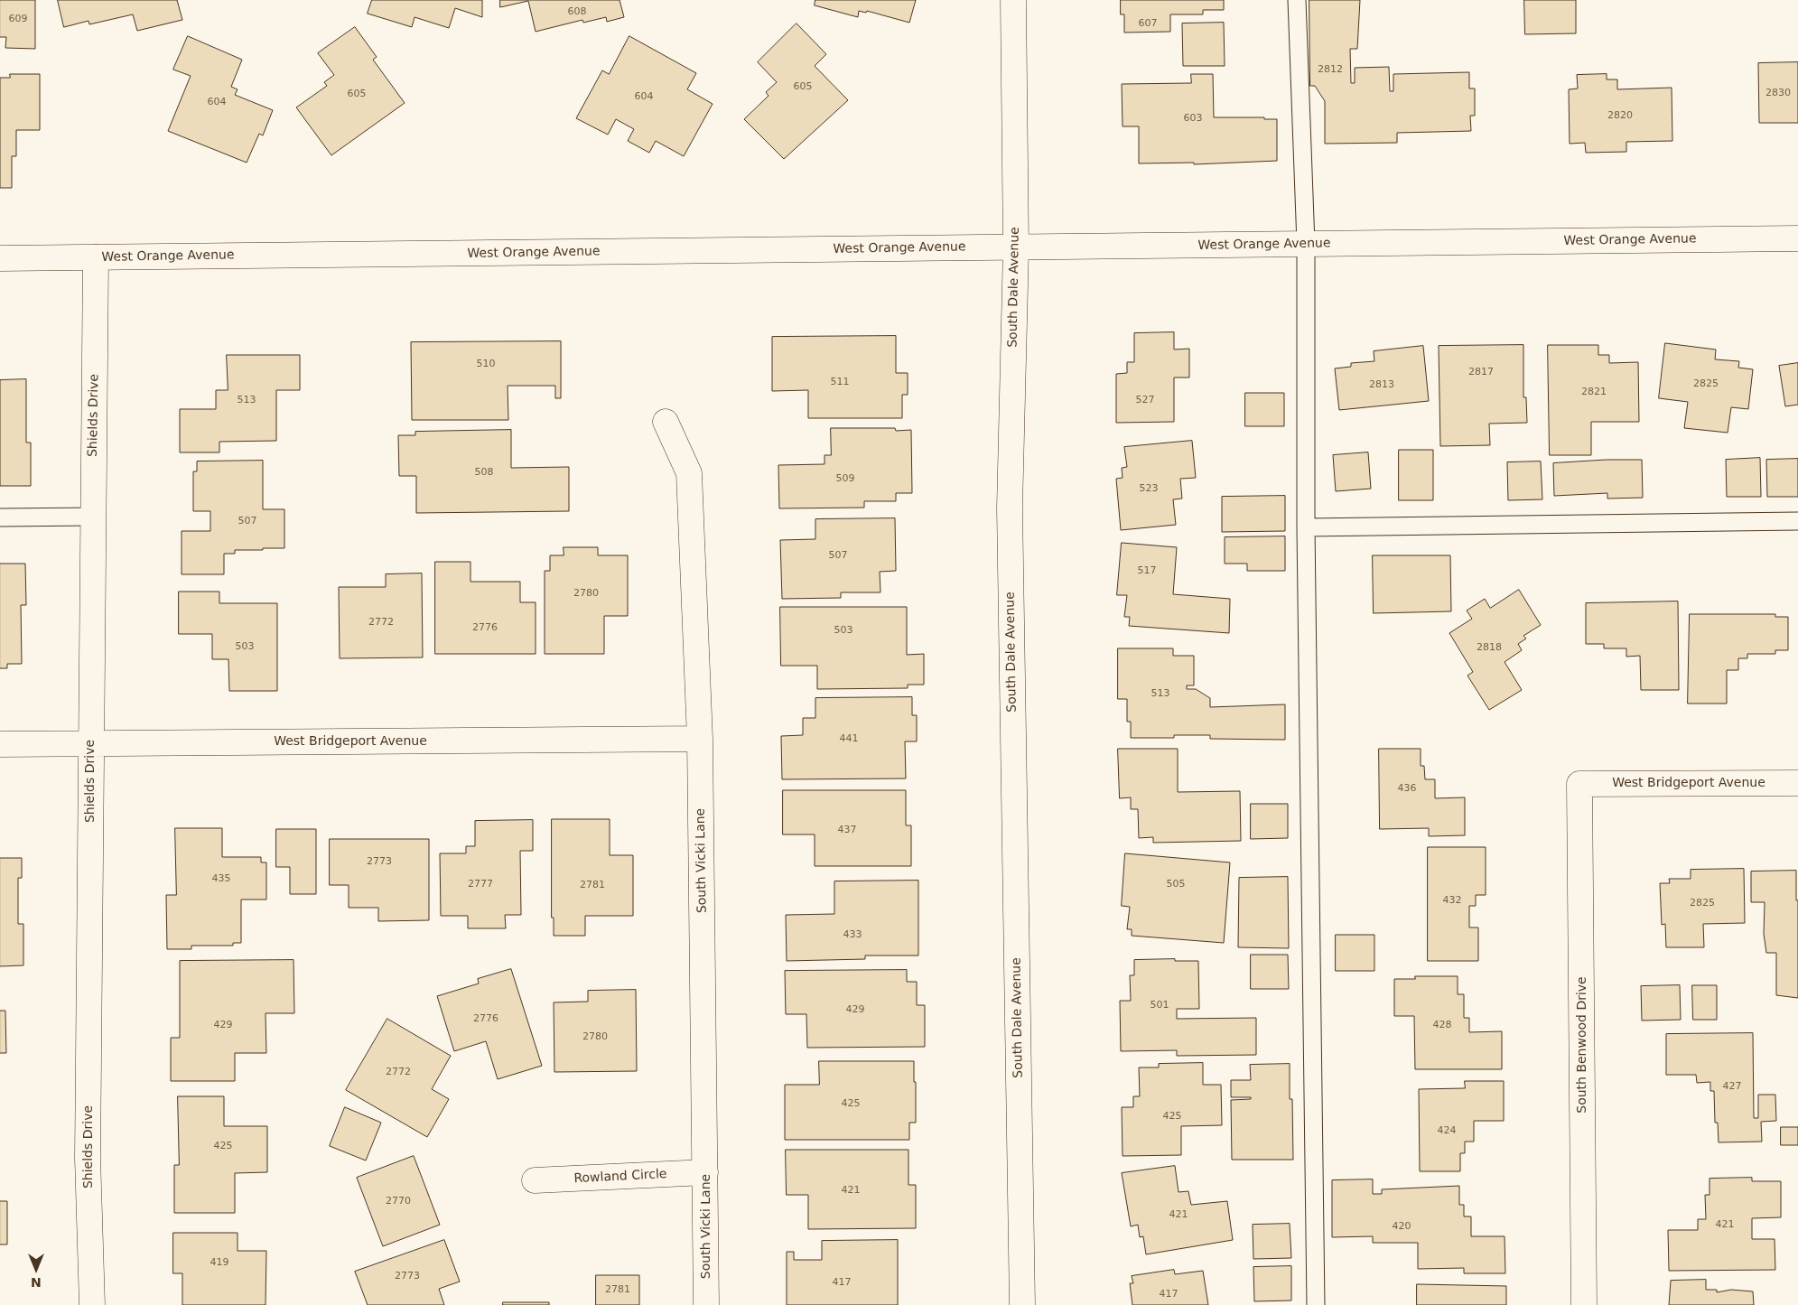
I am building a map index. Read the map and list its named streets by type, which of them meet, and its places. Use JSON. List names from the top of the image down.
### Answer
{
  "streets": {
    "street": [
      "West Orange Avenue",
      "South Dale Avenue",
      "Shields Drive",
      "West Bridgeport Avenue",
      "South Vicki Lane",
      "South Benwood Drive",
      "Rowland Circle"
    ]
  },
  "crossings": [
    ["West Orange Avenue", "South Dale Avenue"],
    ["West Orange Avenue", "Shields Drive"],
    ["Shields Drive", "West Bridgeport Avenue"],
    ["West Bridgeport Avenue", "South Vicki Lane"],
    ["West Bridgeport Avenue", "South Benwood Drive"],
    ["South Vicki Lane", "Rowland Circle"]
  ],
  "house_numbers": [
    "608",
    "609",
    "607",
    "2812",
    "605",
    "2830",
    "605",
    "604",
    "604",
    "2820",
    "603",
    "510",
    "2817",
    "511",
    "2825",
    "2813",
    "2821",
    "513",
    "527",
    "508",
    "509",
    "523",
    "507",
    "507",
    "517",
    "2780",
    "2772",
    "2776",
    "503",
    "503",
    "2818",
    "513",
    "441",
    "436",
    "437",
    "2773",
    "435",
    "2777",
    "505",
    "2781",
    "432",
    "2825",
    "433",
    "501",
    "429",
    "2776",
    "429",
    "428",
    "2780",
    "2772",
    "427",
    "425",
    "425",
    "424",
    "425",
    "421",
    "2770",
    "421",
    "421",
    "420",
    "419",
    "2773",
    "417",
    "2781",
    "417"
  ],
  "north": "bottom"
}
